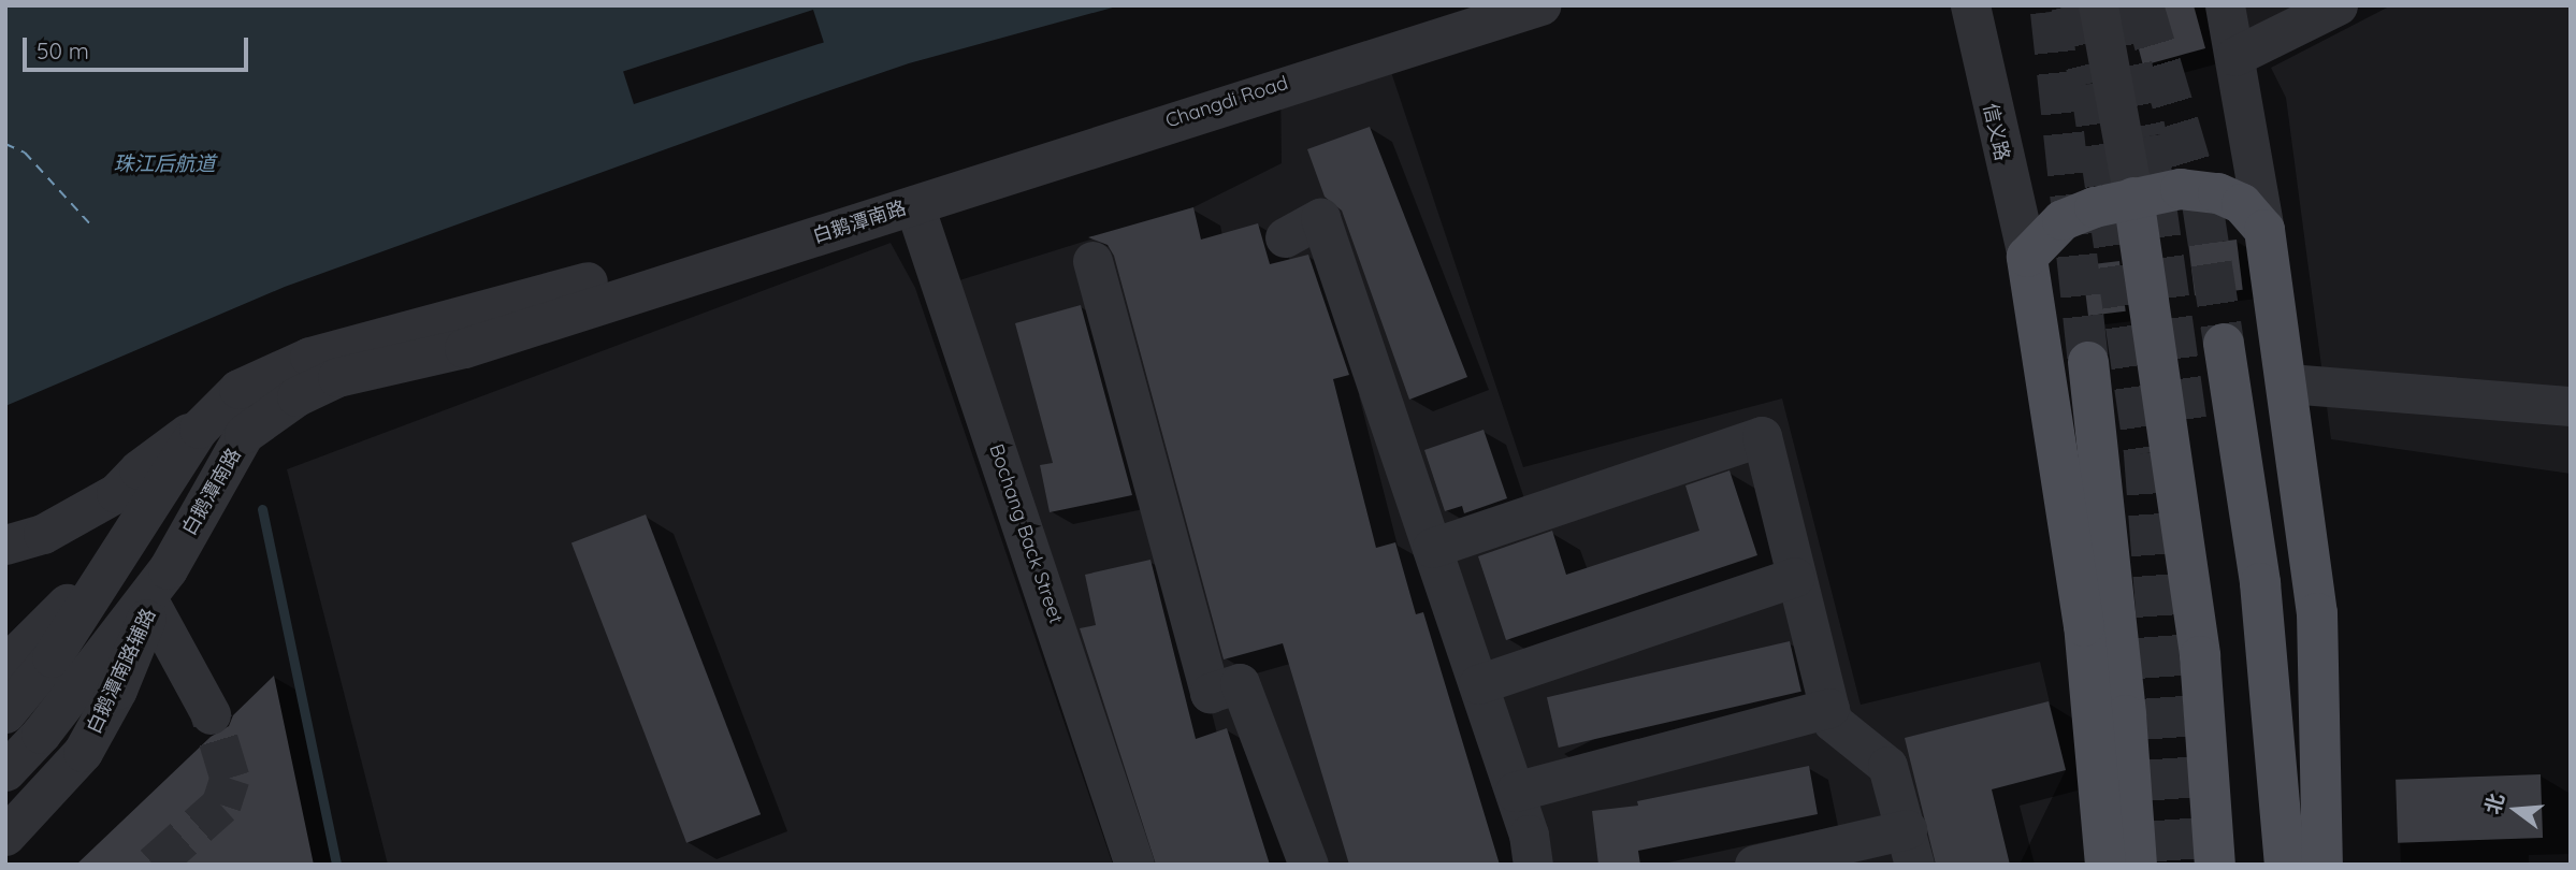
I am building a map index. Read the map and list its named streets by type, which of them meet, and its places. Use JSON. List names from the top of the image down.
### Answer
{
  "streets": {
    "street": [
      "Changdi Road",
      "信义路",
      "白鹅潭南路",
      "Bochang Back Street",
      "白鹅潭南路辅路"
    ]
  },
  "crossings": [
    ["Changdi Road", "白鹅潭南路"],
    ["Changdi Road", "Bochang Back Street"],
    ["白鹅潭南路", "Bochang Back Street"],
    ["白鹅潭南路", "白鹅潭南路辅路"]
  ],
  "water": ["珠江后航道"],
  "scale_bar": "50 m",
  "north": "left"
}
